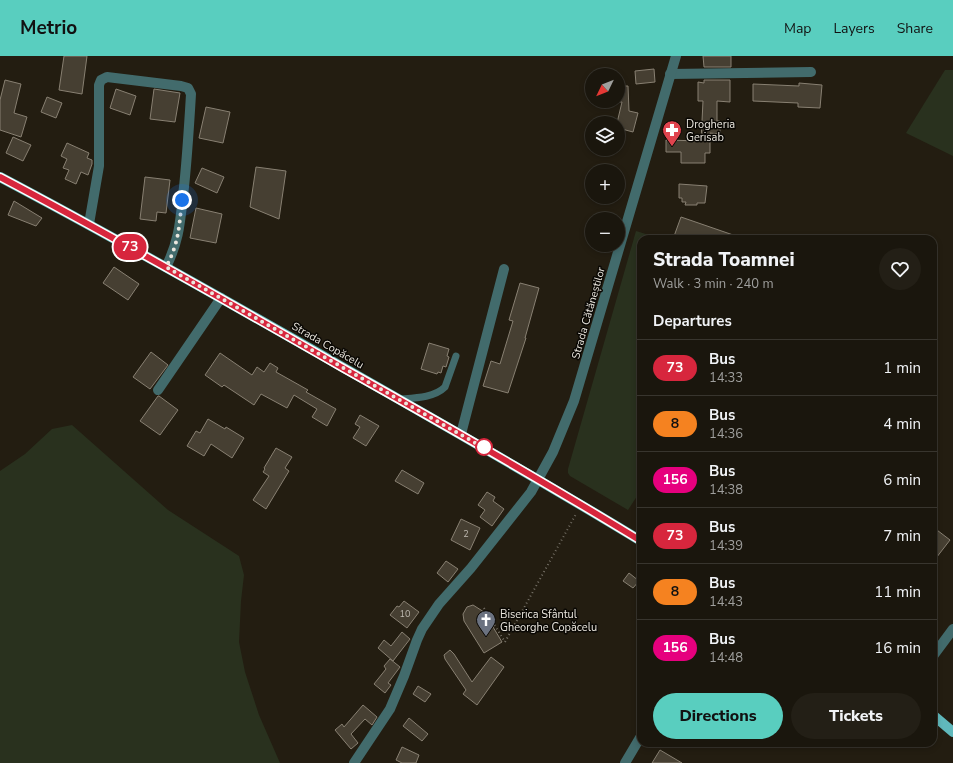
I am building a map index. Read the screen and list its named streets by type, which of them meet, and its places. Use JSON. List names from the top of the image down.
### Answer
{
  "streets": {
    "main road": ["Strada Copăcelu"],
    "street": ["Strada Cătăneștilor"]
  },
  "crossings": [
    ["Strada Cătăneștilor", "Strada Copăcelu"]
  ],
  "places": {
    "pharmacy": ["Drogheria Gerisab"],
    "church": ["Biserica Sfântul Gheorghe Copăcelu"]
  },
  "lines": ["bus line 73"],
  "house_numbers": ["2", "10"],
  "north": "bottom left",
  "page": {
    "header": "Metrio",
    "nav": ["Map", "Layers", "Share"],
    "on_map": "73",
    "map_buttons": ["+", "−"],
    "heading": [
      ["Strada Toamnei", "Walk · 3 min · 240 m"],
      "Departures"
    ],
    "list": [
      {
        "mark": "73",
        "name": "Bus",
        "note": "14:33",
        "value": "1 min"
      },
      {
        "mark": "8",
        "name": "Bus",
        "note": "14:36",
        "value": "4 min"
      },
      {
        "mark": "156",
        "name": "Bus",
        "note": "14:38",
        "value": "6 min"
      },
      {
        "mark": "73",
        "name": "Bus",
        "note": "14:39",
        "value": "7 min"
      },
      {
        "mark": "8",
        "name": "Bus",
        "note": "14:43",
        "value": "11 min"
      },
      {
        "mark": "156",
        "name": "Bus",
        "note": "14:48",
        "value": "16 min"
      }
    ],
    "buttons": ["Directions", "Tickets"]
  }
}
